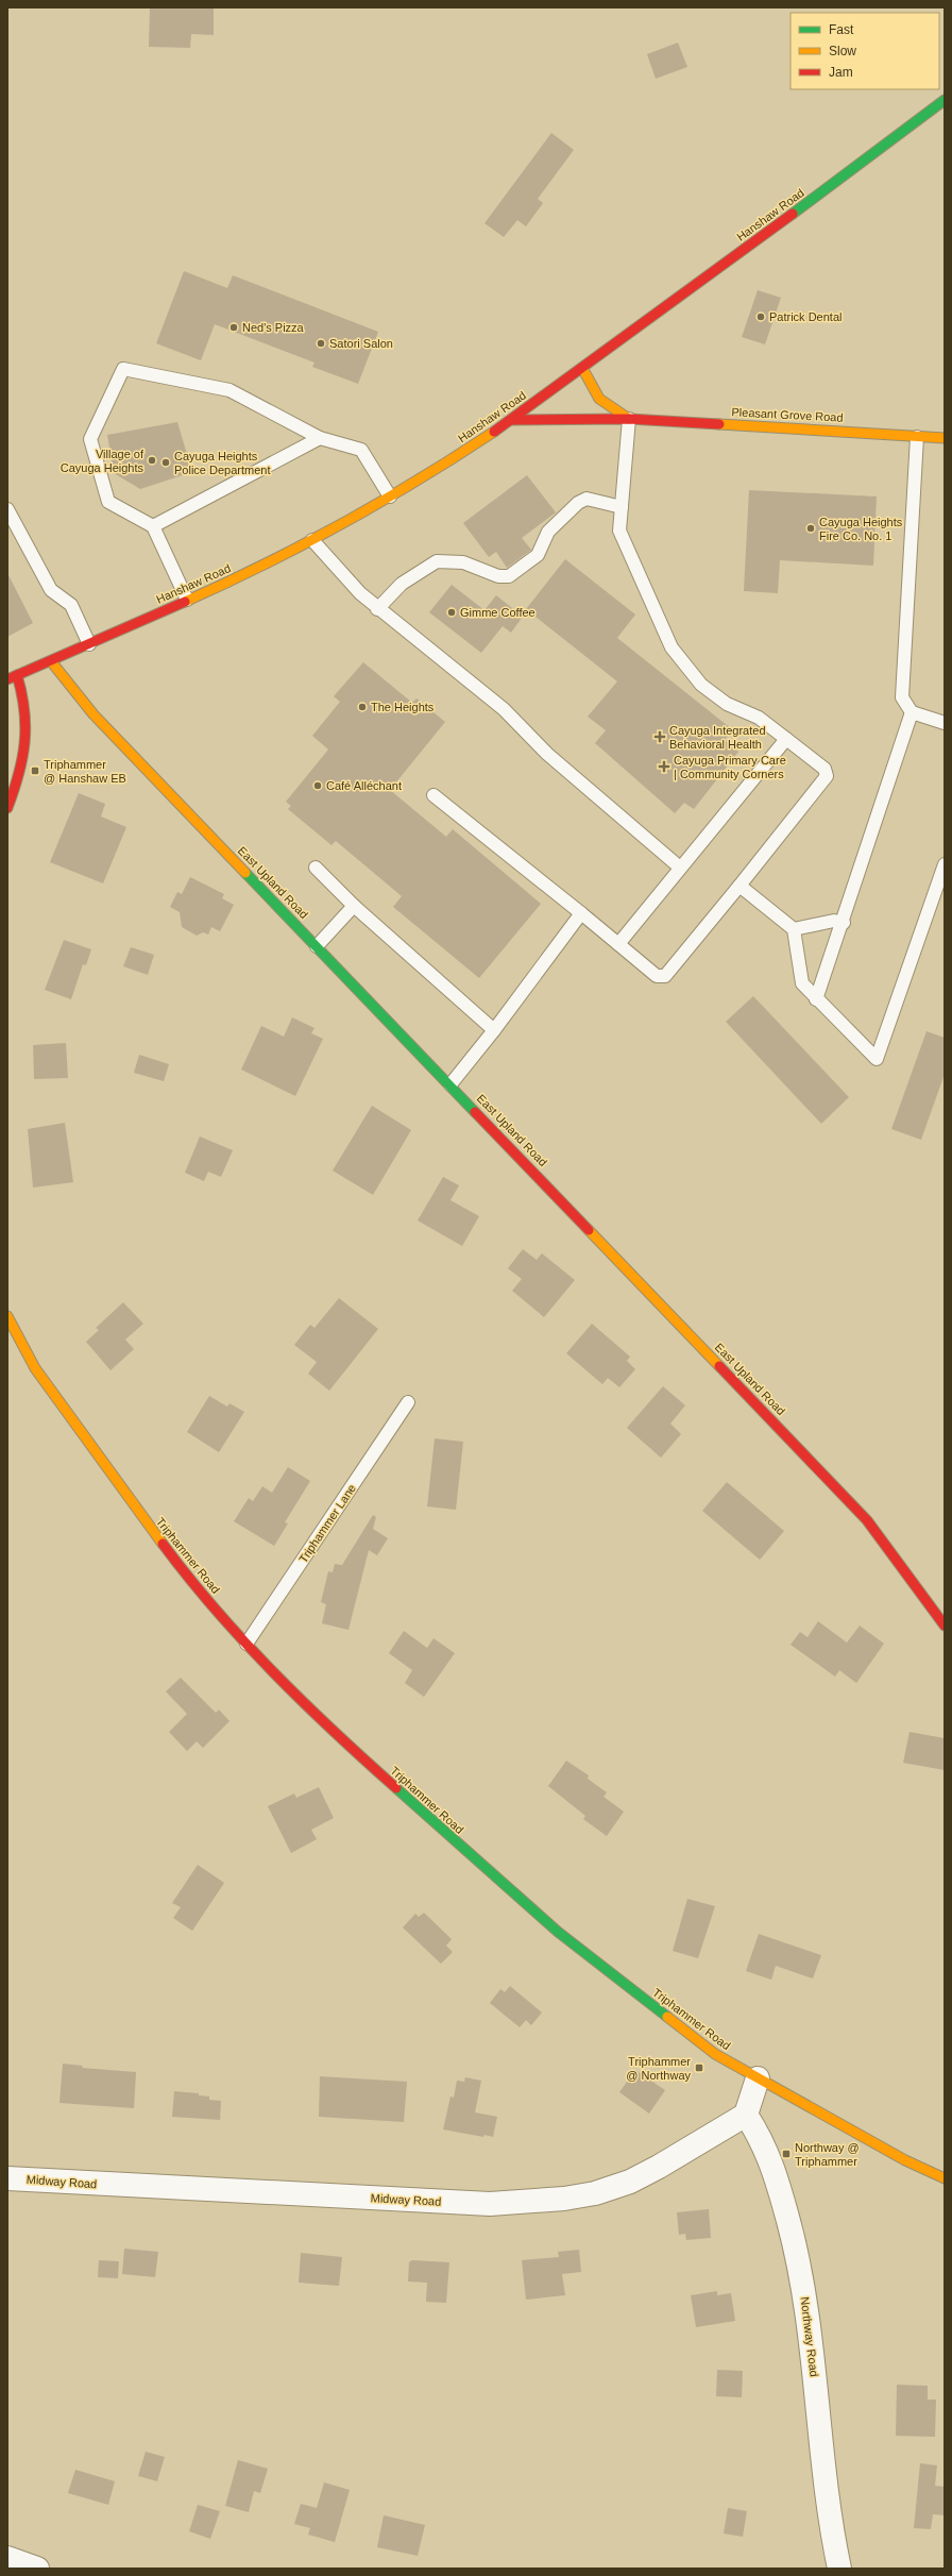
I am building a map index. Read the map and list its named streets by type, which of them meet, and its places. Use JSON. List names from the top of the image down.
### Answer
{
  "streets": {
    "street": [
      "Hanshaw Road",
      "Pleasant Grove Road",
      "East Upland Road",
      "Triphammer Road",
      "Midway Road",
      "Northway Road"
    ],
    "lane": ["Triphammer Lane"]
  },
  "crossings": [
    ["Hanshaw Road", "Pleasant Grove Road"],
    ["Hanshaw Road", "East Upland Road"],
    ["Triphammer Lane", "Triphammer Road"],
    ["Midway Road", "Northway Road"]
  ],
  "places": {
    "other": [
      "Patrick Dental",
      "Ned's Pizza",
      "Satori Salon",
      "Village of Cayuga Heights",
      "Cayuga Heights Police Department",
      "Cayuga Heights Fire Co. No. 1",
      "Gimme Coffee",
      "The Heights",
      "Café Alléchant"
    ],
    "health": ["Cayuga Integrated Behavioral Health", "Cayuga Primary Care | Community Corners"],
    "transit": ["Triphammer @ Hanshaw EB", "Triphammer @ Northway", "Northway @ Triphammer"]
  },
  "legend": ["Fast", "Slow", "Jam"]
}
